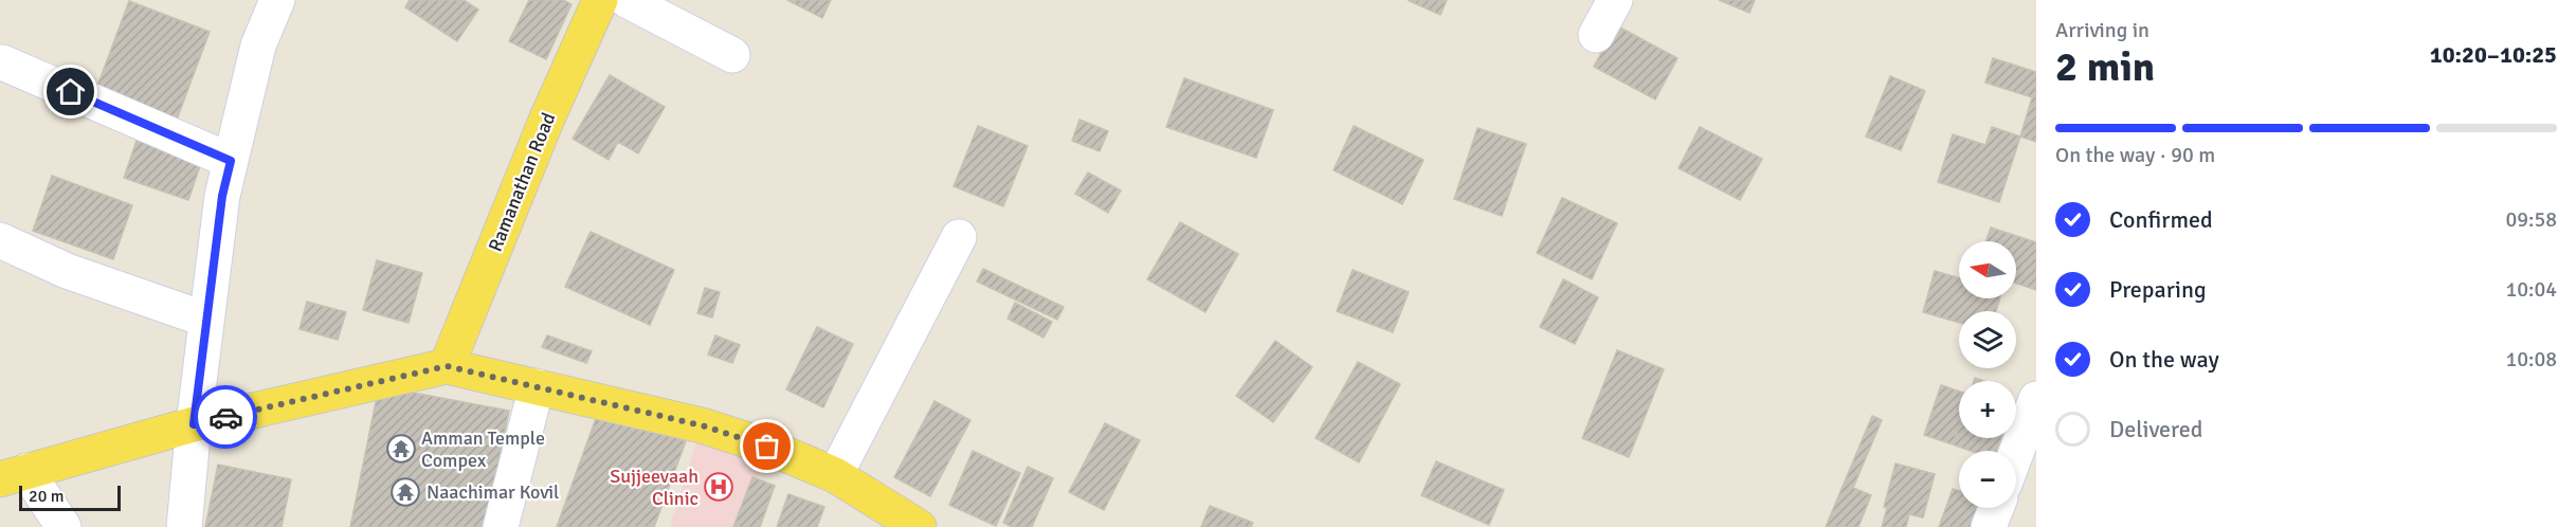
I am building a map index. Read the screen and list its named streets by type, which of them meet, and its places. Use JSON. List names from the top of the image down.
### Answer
{
  "streets": {
    "main road": ["Ramanathan Road"]
  },
  "places": {
    "temple": ["Amman Temple Compex", "Naachimar Kovil"],
    "hospital": ["Sujjeevaah Clinic"]
  },
  "scale_bar": "20 m",
  "north": "left",
  "page": {
    "heading": ["2 min", "Arriving in", "10:20–10:25"],
    "bar": "On the way · 90 m",
    "list": [
      ["Confirmed", "09:58"],
      ["Preparing", "10:04"],
      ["On the way", "10:08"],
      "Delivered"
    ],
    "map_buttons": ["+", "−"],
    "scale": "20 m"
  }
}
